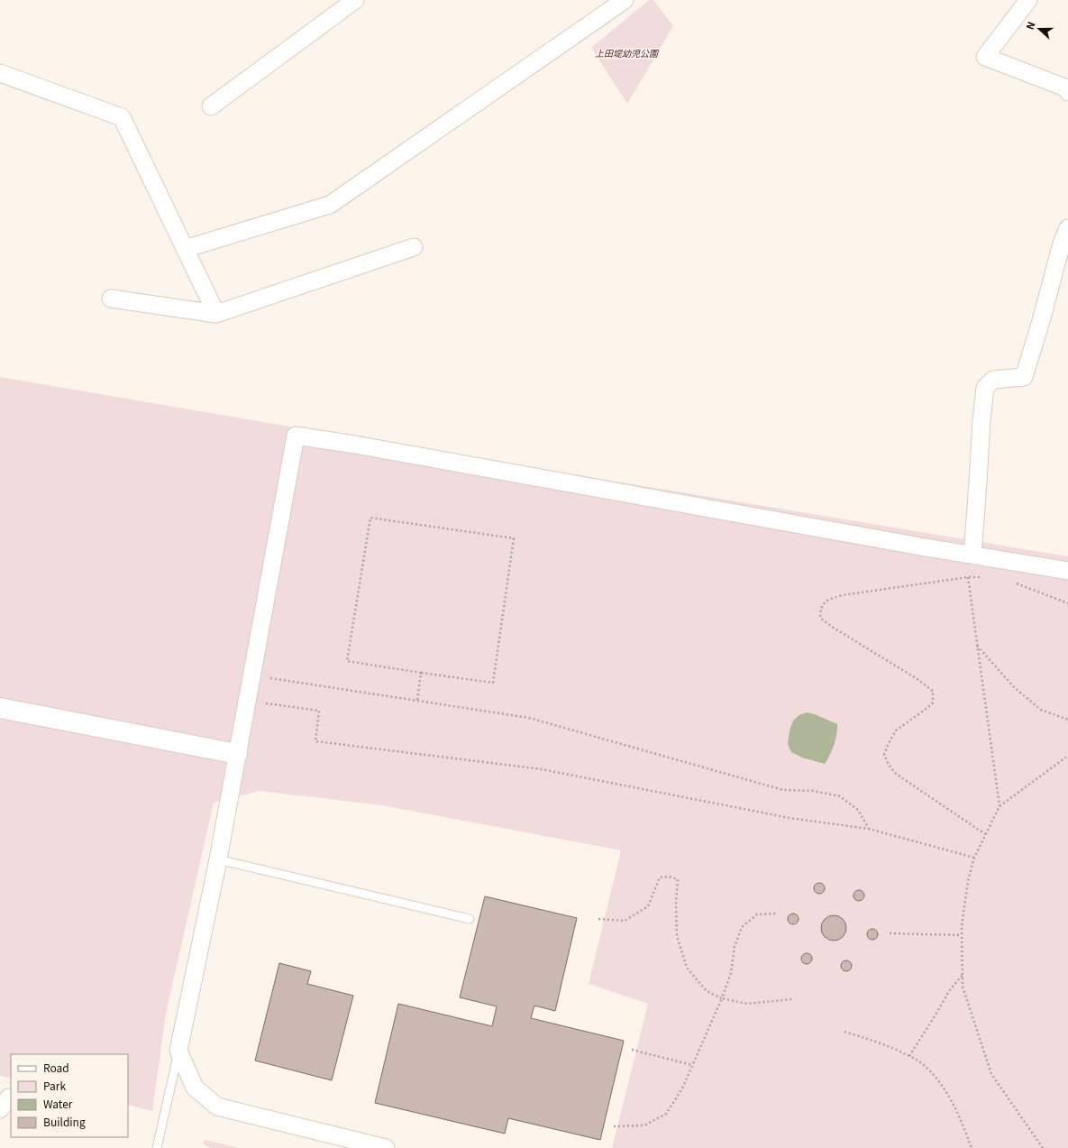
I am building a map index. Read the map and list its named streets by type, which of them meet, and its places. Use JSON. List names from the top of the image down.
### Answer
{
  "parks": ["上田堤幼児公園"],
  "legend": [
    "Road",
    "Park",
    "Water",
    "Building"
  ],
  "north": "left"
}
